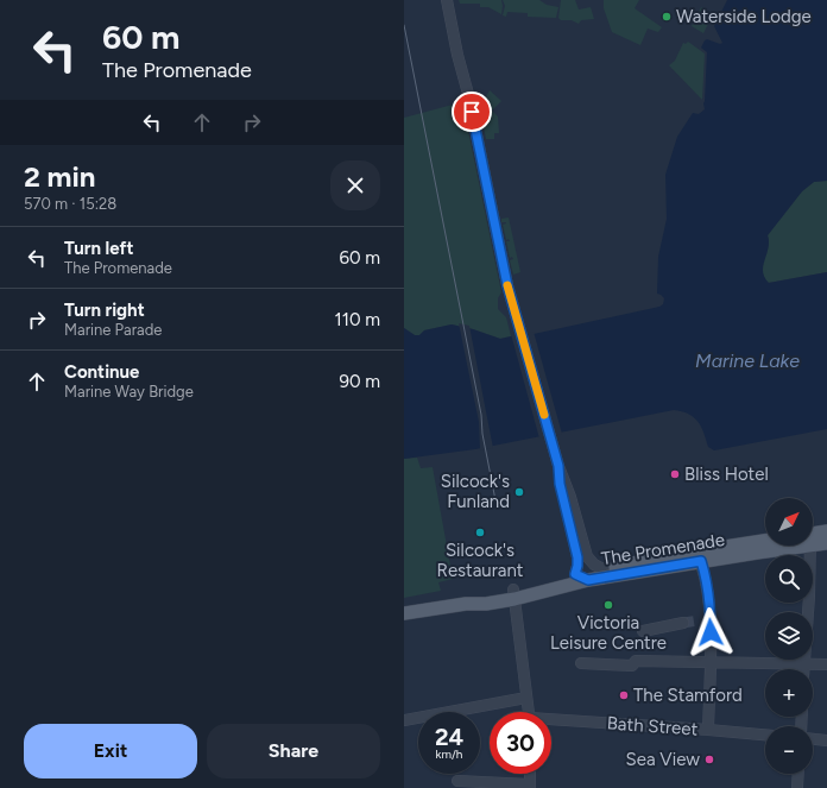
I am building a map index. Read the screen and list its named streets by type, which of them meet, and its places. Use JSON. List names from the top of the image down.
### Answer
{
  "streets": {
    "main road": ["The Promenade"],
    "street": ["Bath Street"]
  },
  "water": ["Marine Lake"],
  "places": [
    "Waterside Lodge",
    "Bliss Hotel",
    "Silcock's Funland",
    "Silcock's Restaurant",
    "Victoria Leisure Centre",
    "The Stamford",
    "Sea View"
  ],
  "north": "top right",
  "page": {
    "turn": ["60 m", "The Promenade"],
    "heading": ["2 min", "570 m · 15:28"],
    "list": [
      {
        "name": "Turn left",
        "note": "The Promenade",
        "value": "60 m"
      },
      {
        "name": "Turn right",
        "note": "Marine Parade",
        "value": "110 m"
      },
      {
        "name": "Continue",
        "note": "Marine Way Bridge",
        "value": "90 m"
      }
    ],
    "map_buttons": ["+", "−"],
    "speed": "24 km/h",
    "limit": "30",
    "buttons": ["Exit", "Share"]
  }
}
